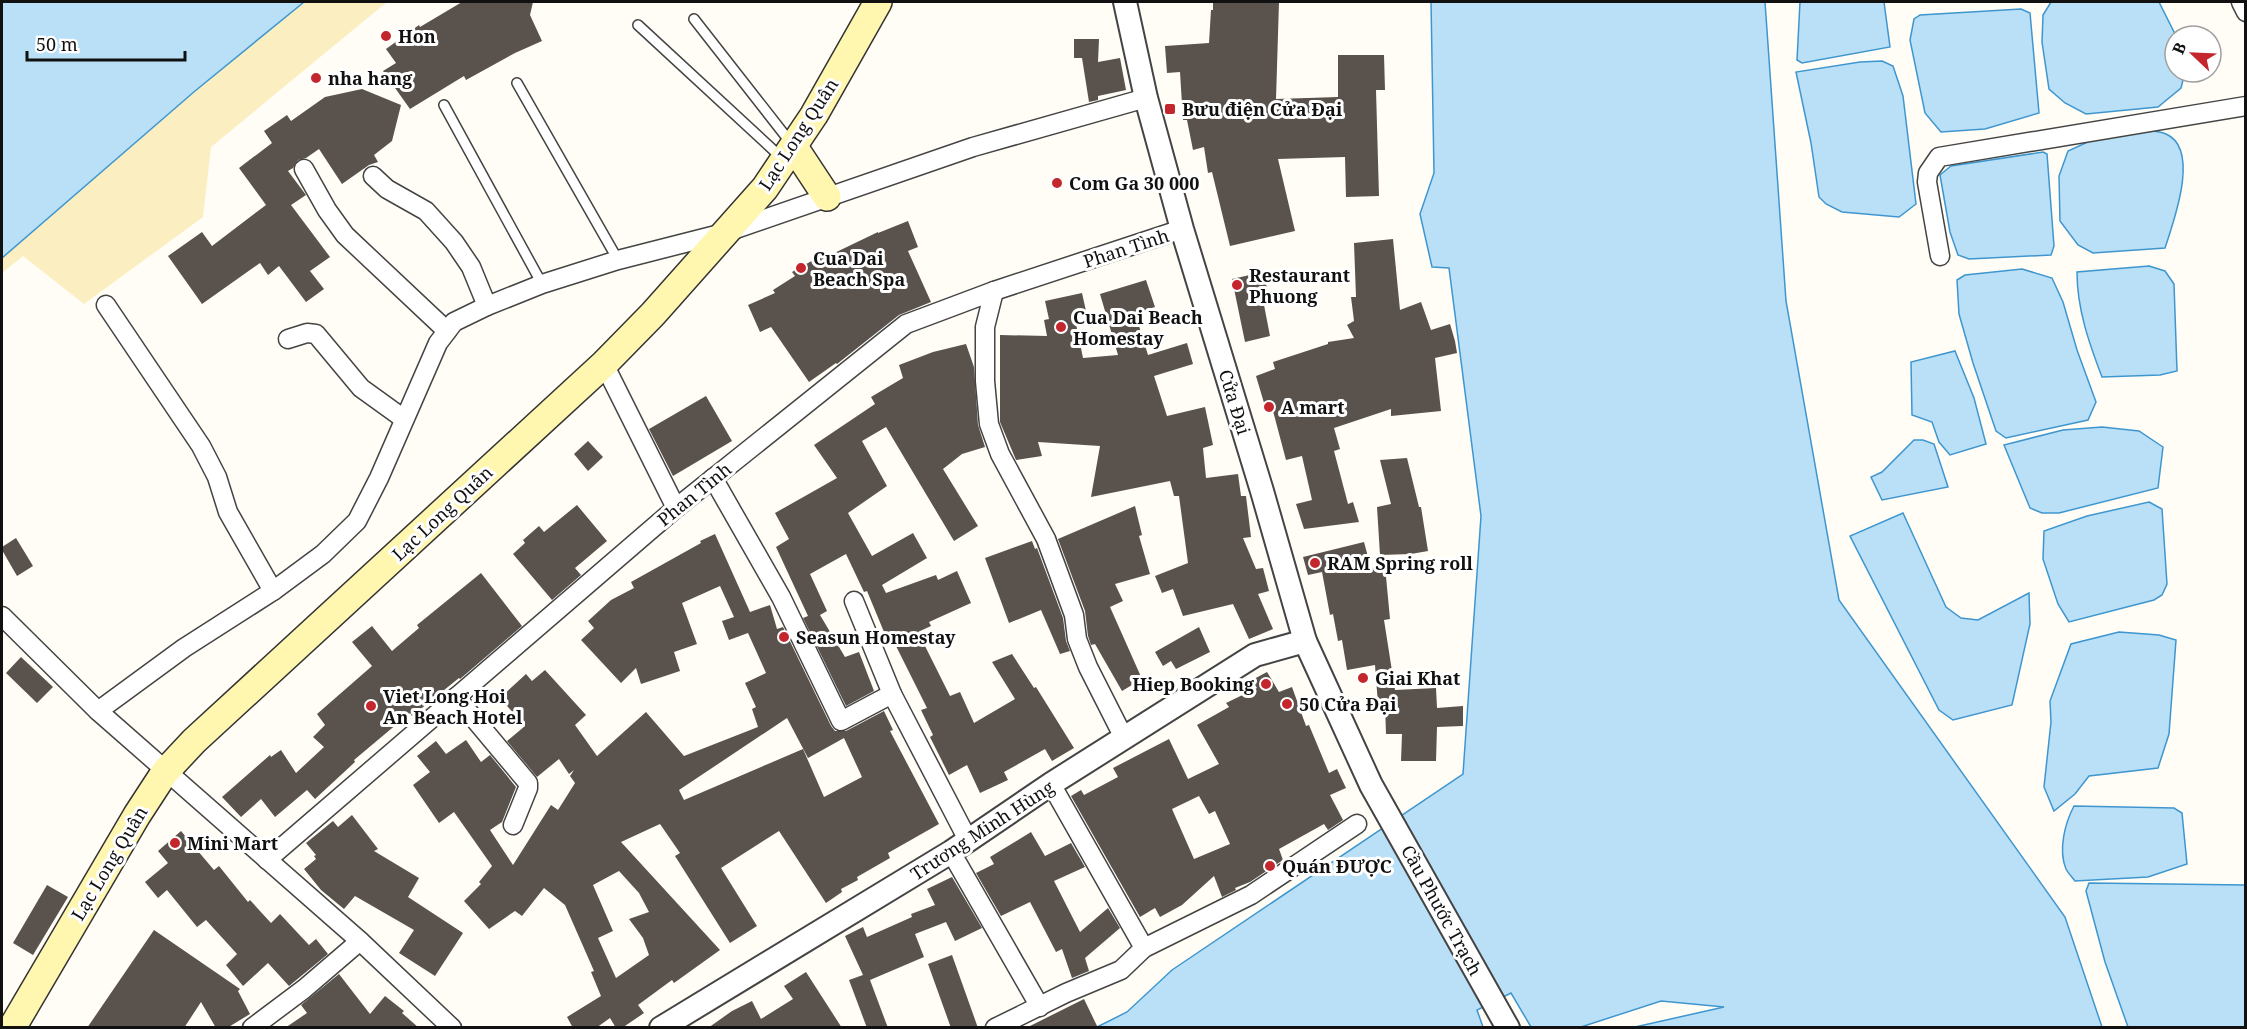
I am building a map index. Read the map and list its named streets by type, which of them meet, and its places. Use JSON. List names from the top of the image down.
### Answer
{
  "streets": {
    "main road": ["Lạc Long Quân"],
    "street": [
      "Phan Tình",
      "Cửa Đại",
      "Trương Minh Hùng",
      "Cầu Phước Trạch"
    ]
  },
  "crossings": [
    ["Phan Tình", "Cửa Đại"],
    ["Cửa Đại", "Trương Minh Hùng"],
    ["Cửa Đại", "Cầu Phước Trạch"]
  ],
  "places": {
    "other": [
      "Hon",
      "nha hang",
      "Com Ga 30 000",
      "Cua Dai Beach Spa",
      "Restaurant Phuong",
      "Cua Dai Beach Homestay",
      "A mart",
      "RAM Spring roll",
      "Seasun Homestay",
      "Giai Khat",
      "Hiep Booking",
      "50 Cửa Đại",
      "Viet Long Hoi An Beach Hotel",
      "Mini Mart",
      "Quán ĐƯỢC"
    ],
    "transit": ["Bưu điện Cửa Đại"]
  },
  "scale_bar": "50 m",
  "north": "top left"
}
